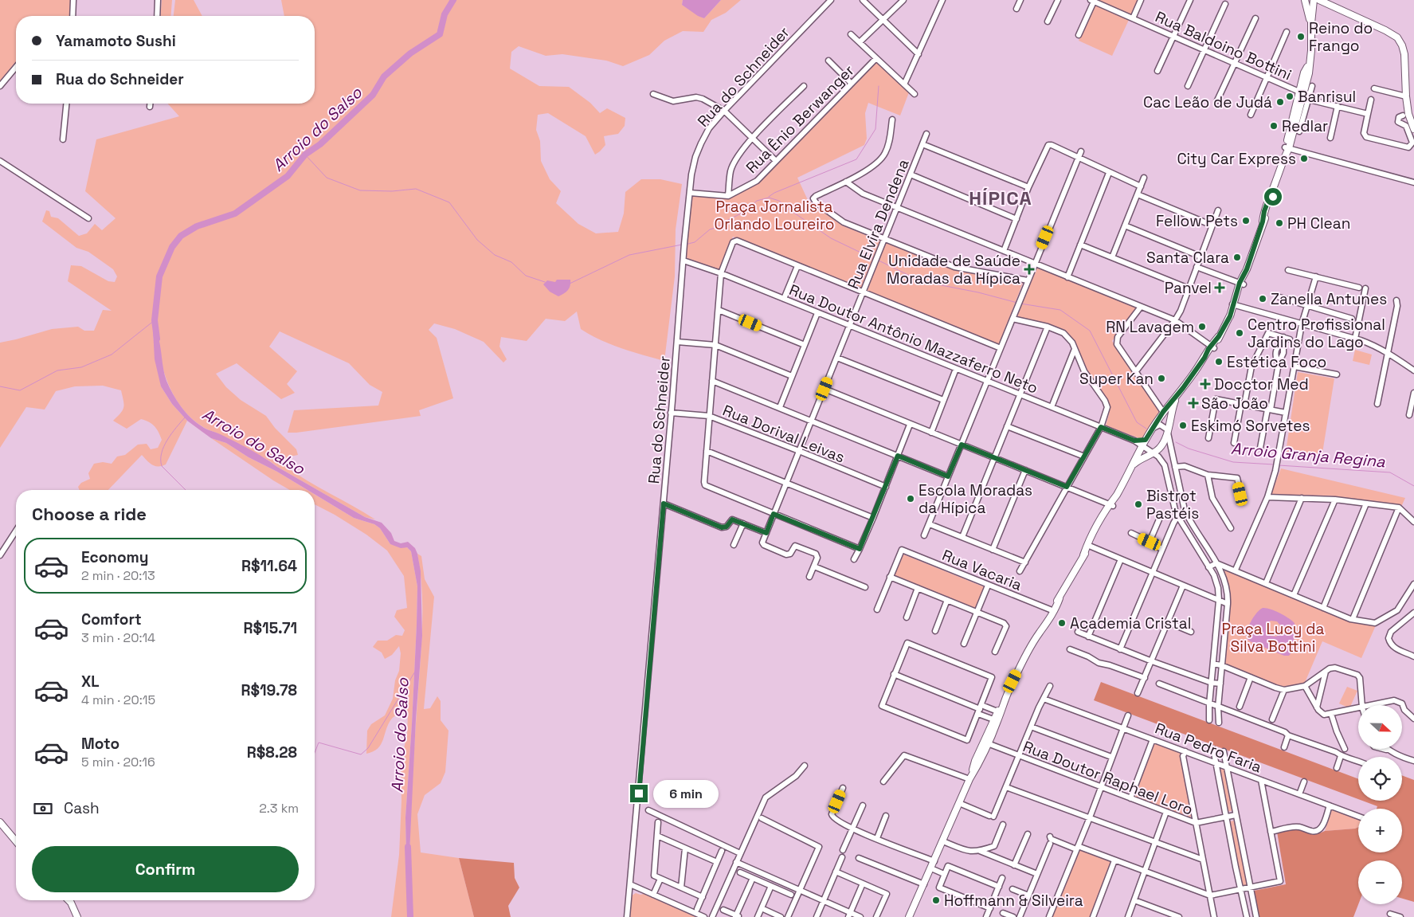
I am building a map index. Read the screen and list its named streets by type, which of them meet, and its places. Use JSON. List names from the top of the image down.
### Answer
{
  "streets": {
    "street": [
      "Rua Baldoino Bottini",
      "Rua do Schneider",
      "Rua Ênio Berwanger",
      "Rua Elvira Dendena",
      "Rua Doutor Antônio Mazzaferro Neto",
      "Rua Dorival Leivas",
      "Rua Vacaria",
      "Rua Pedro Faria",
      "Rua Doutor Raphael Loro"
    ]
  },
  "crossings": [
    ["Rua do Schneider", "Rua Doutor Antônio Mazzaferro Neto"],
    ["Rua do Schneider", "Rua Dorival Leivas"],
    ["Rua Elvira Dendena", "Rua Doutor Antônio Mazzaferro Neto"],
    ["Rua Elvira Dendena", "Rua Dorival Leivas"]
  ],
  "districts": ["HÍPICA"],
  "water": ["Arroio do Salso", "Arroio Granja Regina"],
  "parks": ["Praça Jornalista Orlando Loureiro", "Praça Lucy da Silva Bottini"],
  "places": {
    "other": [
      "Reino do Frango",
      "Banrisul",
      "Cac Leão de Judá",
      "Redlar",
      "City Car Express",
      "Fellow Pets",
      "PH Clean",
      "Santa Clara",
      "Zanella Antunes",
      "RN Lavagem",
      "Centro Profissional Jardins do Lago",
      "Estética Foco",
      "Super Kan",
      "Eskimó Sorvetes",
      "Escola Moradas da Hípica",
      "Bistrot Pastéis",
      "Academia Cristal",
      "Hoffmann & Silveira"
    ],
    "health": [
      "Unidade de Saúde Moradas da Hípica",
      "Panvel",
      "Docctor Med",
      "São João"
    ]
  },
  "north": "right",
  "page": {
    "banner": ["Yamamoto Sushi", "Rua do Schneider"],
    "heading": "Choose a ride",
    "list": [
      {
        "name": "Economy",
        "note": "2 min · 20:13",
        "value": "R$11.64"
      },
      {
        "name": "Comfort",
        "note": "3 min · 20:14",
        "value": "R$15.71"
      },
      {
        "name": "XL",
        "note": "4 min · 20:15",
        "value": "R$19.78"
      },
      {
        "name": "Moto",
        "note": "5 min · 20:16",
        "value": "R$8.28"
      }
    ],
    "map_buttons": ["+", "−"],
    "bubble": "6 min",
    "pay": ["Cash", "2.3 km"],
    "buttons": "Confirm"
  }
}
